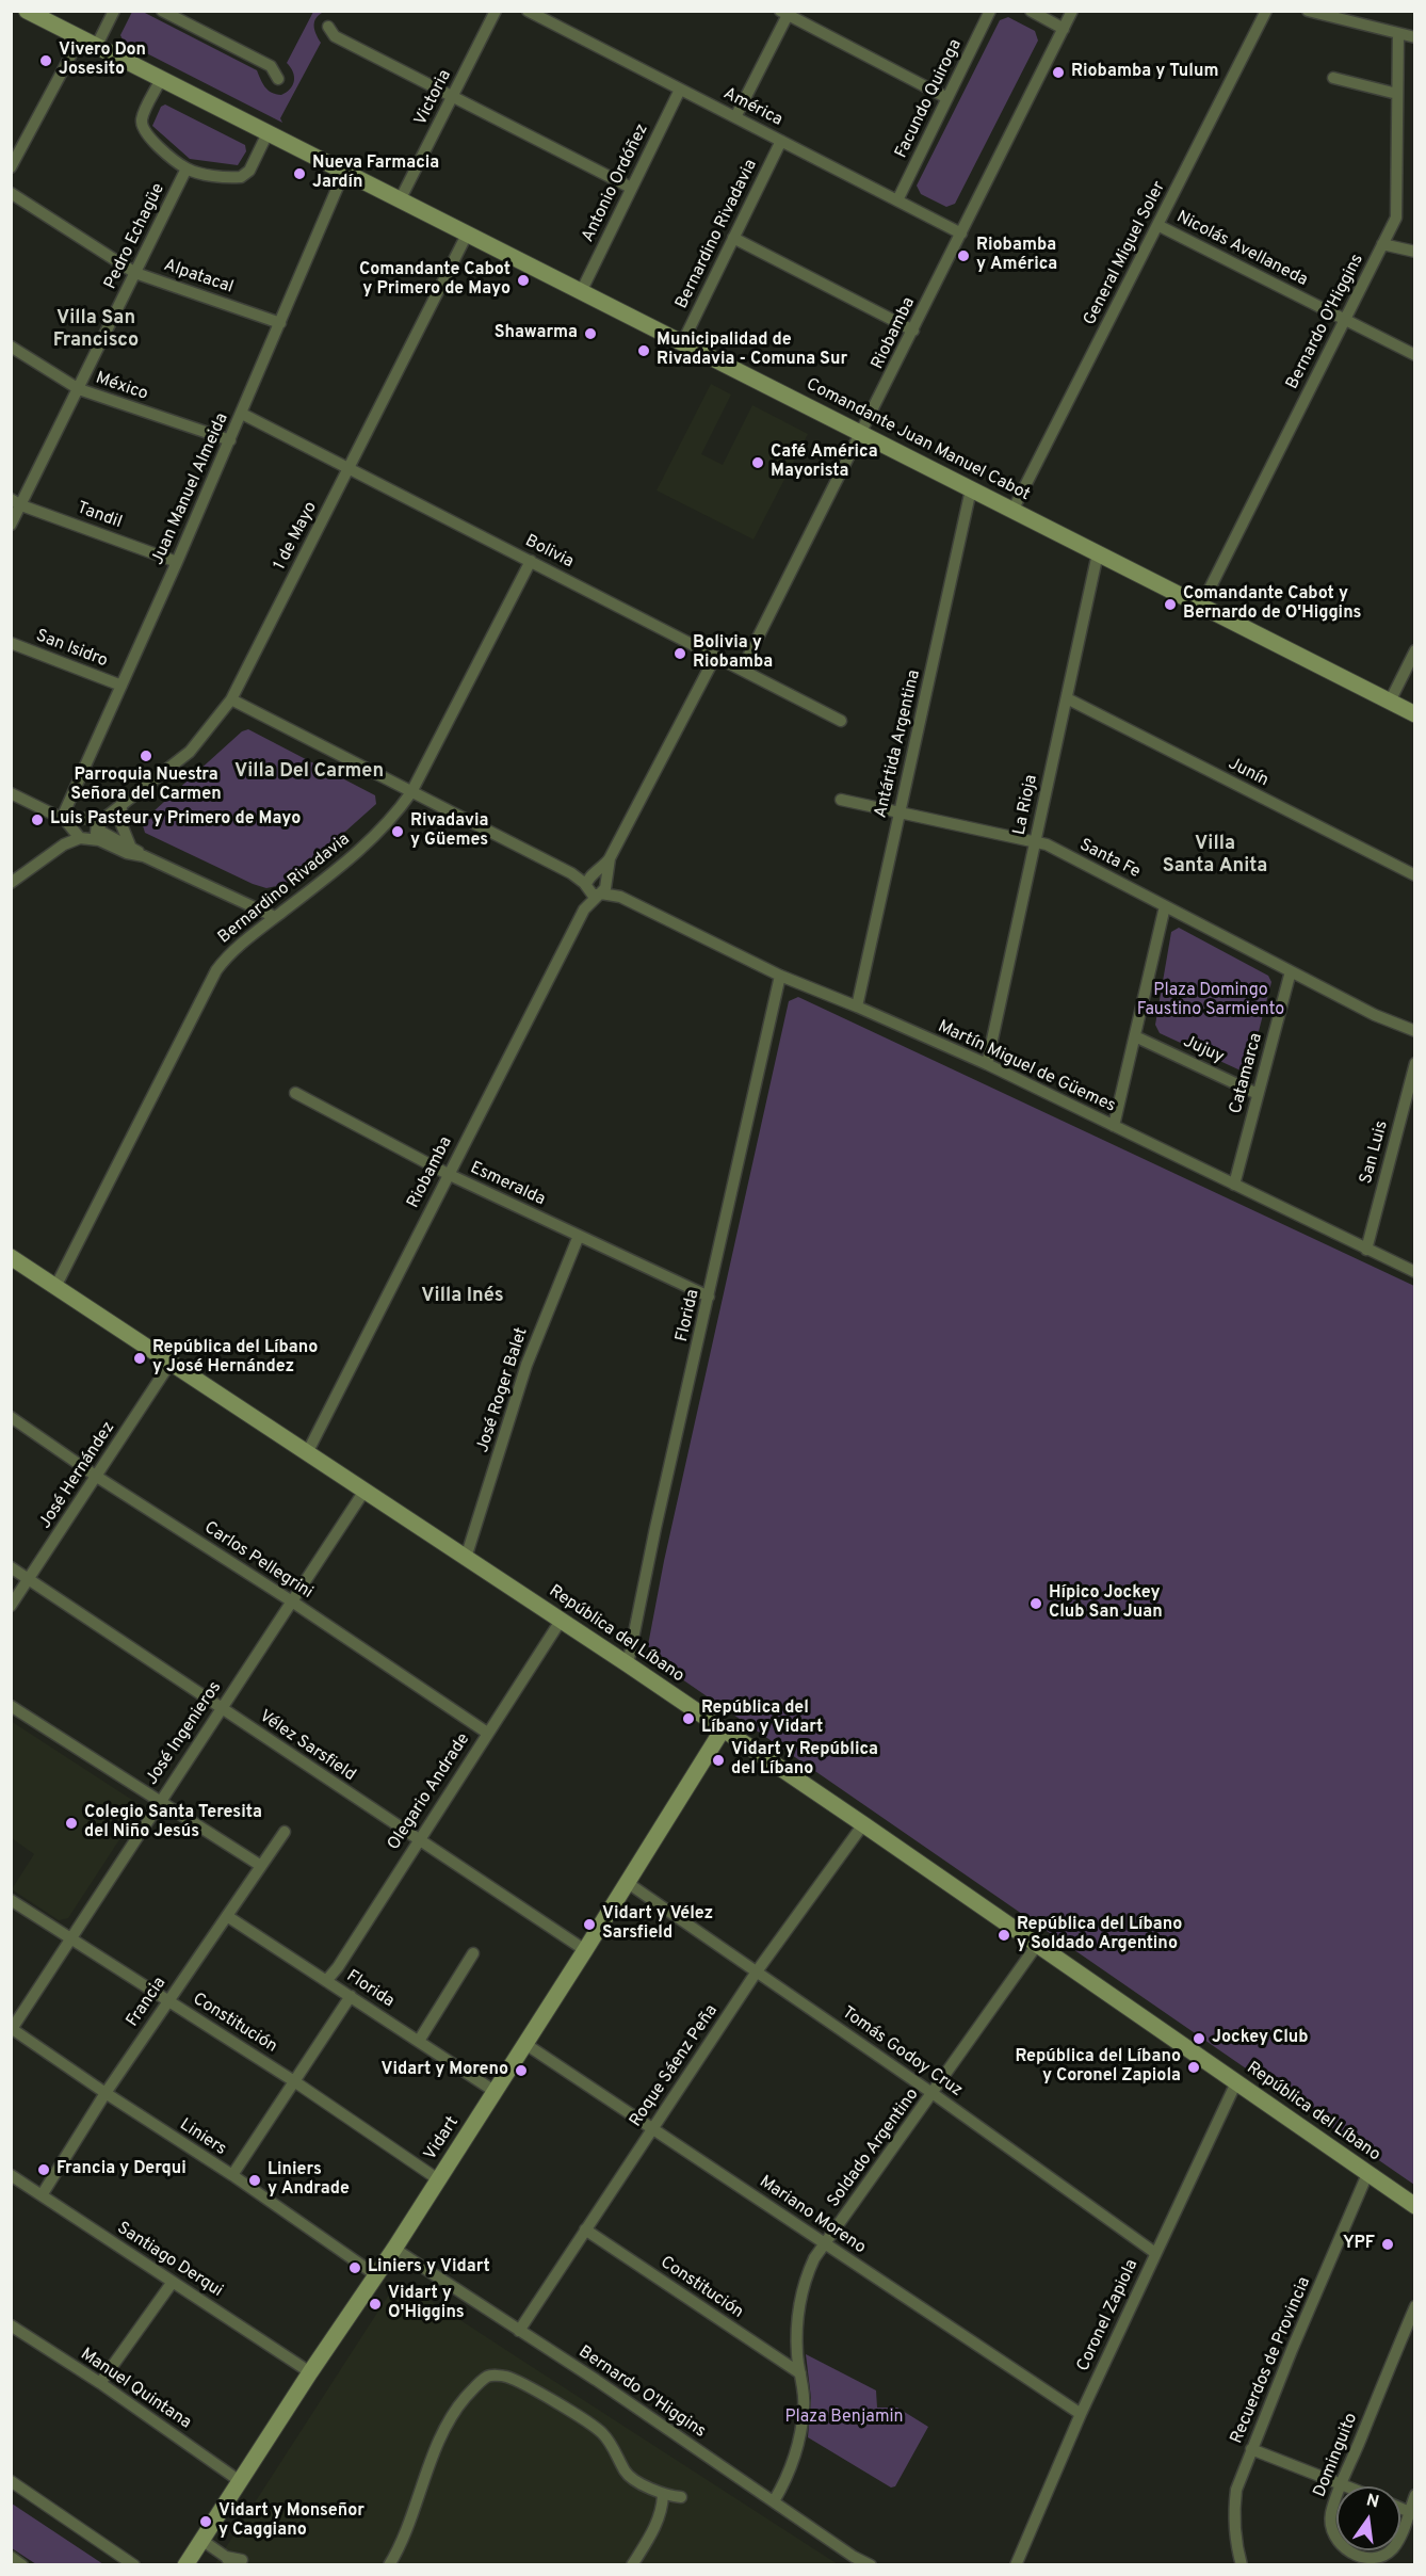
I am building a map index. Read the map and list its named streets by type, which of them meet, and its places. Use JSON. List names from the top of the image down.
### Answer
{
  "streets": {
    "main road": ["Comandante Juan Manuel Cabot", "República del Líbano", "Vidart"],
    "street": [
      "Victoria",
      "Facundo Quiroga",
      "América",
      "Antonio Ordóñez",
      "Bernardino Rivadavia",
      "Pedro Echagüe",
      "Nicolás Avellaneda",
      "General Miguel Soler",
      "Alpatacal",
      "Bernardo O'Higgins",
      "Riobamba",
      "México",
      "Juan Manuel Almeida",
      "Tandil",
      "1 de Mayo",
      "Bolivia",
      "San Isidro",
      "Antártida Argentina",
      "Junín",
      "La Rioja",
      "Santa Fe",
      "Jujuy",
      "Martín Miguel de Güemes",
      "Catamarca",
      "San Luis",
      "Esmeralda",
      "Florida",
      "José Roger Balet",
      "José Hernández",
      "Carlos Pellegrini",
      "José Ingenieros",
      "Vélez Sarsfield",
      "Olegario Andrade",
      "Francia",
      "Constitución",
      "Tomás Godoy Cruz",
      "Roque Sáenz Peña",
      "Liniers",
      "Soldado Argentino",
      "Mariano Moreno",
      "Santiago Derqui",
      "Coronel Zapiola",
      "Recuerdos de Provincia",
      "Manuel Quintana",
      "Dominguito"
    ]
  },
  "crossings": [
    ["Victoria", "Comandante Juan Manuel Cabot"],
    ["Facundo Quiroga", "América"],
    ["América", "Antonio Ordóñez"],
    ["América", "Bernardino Rivadavia"],
    ["América", "Riobamba"],
    ["Antonio Ordóñez", "Comandante Juan Manuel Cabot"],
    ["Bernardino Rivadavia", "Comandante Juan Manuel Cabot"],
    ["Bernardino Rivadavia", "Bolivia"],
    ["Bernardino Rivadavia", "República del Líbano"],
    ["Pedro Echagüe", "Alpatacal"],
    ["Pedro Echagüe", "México"],
    ["Pedro Echagüe", "Tandil"],
    ["Nicolás Avellaneda", "General Miguel Soler"],
    ["Nicolás Avellaneda", "Bernardo O'Higgins"],
    ["General Miguel Soler", "Comandante Juan Manuel Cabot"],
    ["Alpatacal", "Juan Manuel Almeida"],
    ["Bernardo O'Higgins", "Comandante Juan Manuel Cabot"],
    ["Bernardo O'Higgins", "Roque Sáenz Peña"],
    ["Bernardo O'Higgins", "Vidart"],
    ["Bernardo O'Higgins", "Soldado Argentino"],
    ["Riobamba", "Comandante Juan Manuel Cabot"],
    ["Riobamba", "Bolivia"],
    ["Riobamba", "Martín Miguel de Güemes"],
    ["Riobamba", "Esmeralda"],
    ["Riobamba", "República del Líbano"],
    ["México", "Juan Manuel Almeida"],
    ["Comandante Juan Manuel Cabot", "Juan Manuel Almeida"],
    ["Comandante Juan Manuel Cabot", "1 de Mayo"],
    ["Comandante Juan Manuel Cabot", "Antártida Argentina"],
    ["Comandante Juan Manuel Cabot", "La Rioja"],
    ["Juan Manuel Almeida", "Tandil"],
    ["Juan Manuel Almeida", "1 de Mayo"],
    ["Juan Manuel Almeida", "Bolivia"],
    ["Juan Manuel Almeida", "San Isidro"],
    ["1 de Mayo", "Bolivia"],
    ["Antártida Argentina", "Santa Fe"],
    ["Antártida Argentina", "Martín Miguel de Güemes"],
    ["Junín", "La Rioja"],
    ["La Rioja", "Santa Fe"],
    ["La Rioja", "Martín Miguel de Güemes"],
    ["Santa Fe", "Catamarca"],
    ["Jujuy", "Catamarca"],
    ["Martín Miguel de Güemes", "Catamarca"],
    ["Martín Miguel de Güemes", "San Luis"],
    ["Martín Miguel de Güemes", "Florida"],
    ["Esmeralda", "Florida"],
    ["Esmeralda", "José Roger Balet"],
    ["Florida", "República del Líbano"],
    ["Florida", "Olegario Andrade"],
    ["Florida", "Francia"],
    ["Florida", "Vidart"],
    ["José Roger Balet", "República del Líbano"],
    ["José Hernández", "Carlos Pellegrini"],
    ["José Hernández", "República del Líbano"],
    ["José Hernández", "Vélez Sarsfield"],
    ["Carlos Pellegrini", "José Ingenieros"],
    ["Carlos Pellegrini", "Olegario Andrade"],
    ["República del Líbano", "José Ingenieros"],
    ["República del Líbano", "Olegario Andrade"],
    ["República del Líbano", "Roque Sáenz Peña"],
    ["República del Líbano", "Vidart"],
    ["República del Líbano", "Soldado Argentino"],
    ["República del Líbano", "Coronel Zapiola"],
    ["República del Líbano", "Recuerdos de Provincia"],
    ["José Ingenieros", "Vélez Sarsfield"],
    ["José Ingenieros", "Constitución"],
    ["José Ingenieros", "Liniers"],
    ["Vélez Sarsfield", "Olegario Andrade"],
    ["Vélez Sarsfield", "Vidart"],
    ["Francia", "Constitución"],
    ["Francia", "Liniers"],
    ["Francia", "Santiago Derqui"],
    ["Constitución", "Roque Sáenz Peña"],
    ["Constitución", "Vidart"],
    ["Constitución", "Soldado Argentino"],
    ["Tomás Godoy Cruz", "Roque Sáenz Peña"],
    ["Tomás Godoy Cruz", "Vidart"],
    ["Tomás Godoy Cruz", "Soldado Argentino"],
    ["Tomás Godoy Cruz", "Coronel Zapiola"],
    ["Roque Sáenz Peña", "Mariano Moreno"],
    ["Liniers", "Vidart"],
    ["Vidart", "Mariano Moreno"],
    ["Vidart", "Santiago Derqui"],
    ["Vidart", "Manuel Quintana"],
    ["Soldado Argentino", "Mariano Moreno"],
    ["Mariano Moreno", "Coronel Zapiola"]
  ],
  "districts": [
    "Villa San Francisco",
    "Villa Del Carmen",
    "Villa Santa Anita",
    "Villa Inés"
  ],
  "parks": ["Plaza Domingo Faustino Sarmiento", "Plaza Benjamin"],
  "places": [
    "Vivero Don Josesito",
    "Riobamba y Tulum",
    "Nueva Farmacia Jardín",
    "Riobamba y América",
    "Comandante Cabot y Primero de Mayo",
    "Shawarma",
    "Municipalidad de Rivadavia - Comuna Sur",
    "Café América Mayorista",
    "Comandante Cabot y Bernardo de O'Higgins",
    "Bolivia y Riobamba",
    "Parroquia Nuestra Señora del Carmen",
    "Luis Pasteur y Primero de Mayo",
    "Rivadavia y Güemes",
    "República del Líbano y José Hernández",
    "Hípico Jockey Club San Juan",
    "República del Líbano y Vidart",
    "Vidart y República del Líbano",
    "Colegio Santa Teresita del Niño Jesús",
    "Vidart y Vélez Sarsfield",
    "República del Líbano y Soldado Argentino",
    "Jockey Club",
    "República del Líbano y Coronel Zapiola",
    "Vidart y Moreno",
    "Francia y Derqui",
    "Liniers y Andrade",
    "YPF",
    "Liniers y Vidart",
    "Vidart y O'Higgins",
    "Vidart y Monseñor y Caggiano"
  ],
  "north": "top"
}
